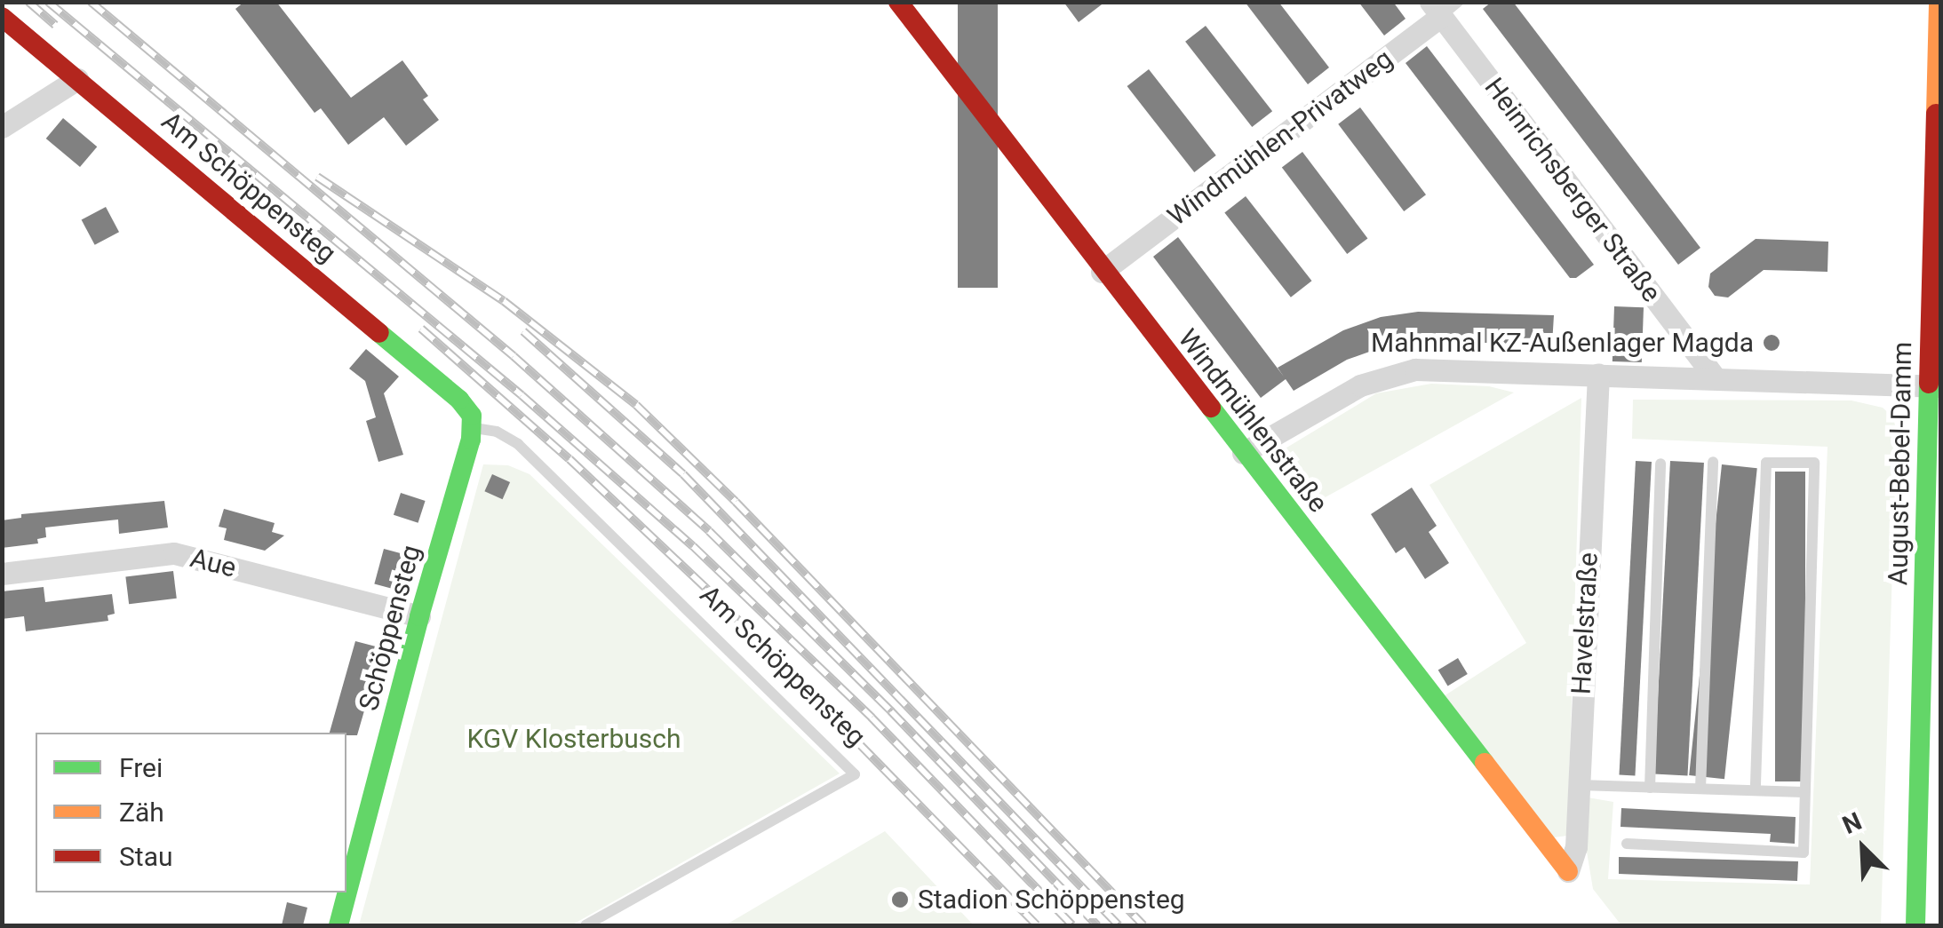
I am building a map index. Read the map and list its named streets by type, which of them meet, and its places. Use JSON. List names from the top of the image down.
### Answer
{
  "streets": {
    "street": [
      "Windmühlen-Privatweg",
      "Am Schöppensteg",
      "Heinrichsberger Straße",
      "Windmühlenstraße",
      "August-Bebel-Damm",
      "Aue",
      "Havelstraße",
      "Schöppensteg"
    ]
  },
  "crossings": [
    ["Windmühlen-Privatweg", "Heinrichsberger Straße"],
    ["Windmühlen-Privatweg", "Windmühlenstraße"],
    ["Am Schöppensteg", "Schöppensteg"],
    ["Windmühlenstraße", "Havelstraße"],
    ["Aue", "Schöppensteg"]
  ],
  "parks": ["KGV Klosterbusch"],
  "places": ["Mahnmal KZ-Außenlager Magda", "Stadion Schöppensteg"],
  "legend": ["Frei", "Zäh", "Stau"],
  "north": "top left"
}
